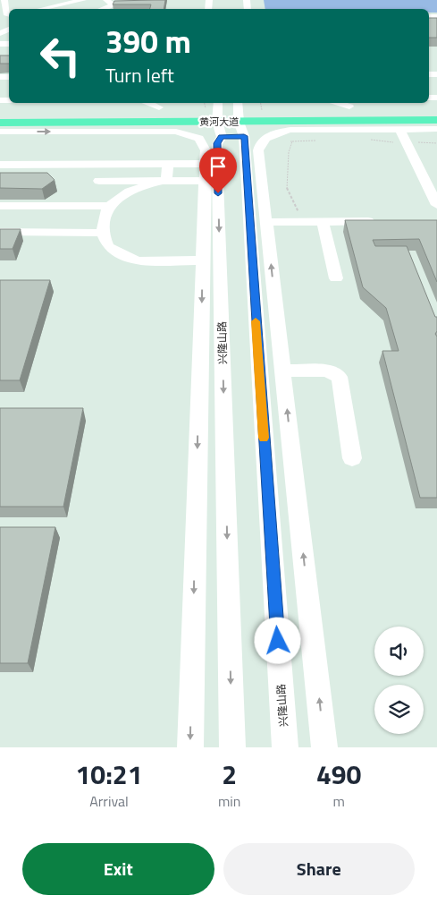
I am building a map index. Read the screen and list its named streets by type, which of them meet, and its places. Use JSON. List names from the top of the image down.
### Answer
{
  "streets": {
    "main road": ["黄河大道"],
    "street": ["兴隆山路"]
  },
  "crossings": [
    ["黄河大道", "兴隆山路"]
  ],
  "page": {
    "turn": ["390 m", "Turn left"],
    "eta": [
      "10:21",
      "Arrival",
      "2",
      "min",
      "490",
      "m"
    ],
    "buttons": ["Exit", "Share"]
  }
}
